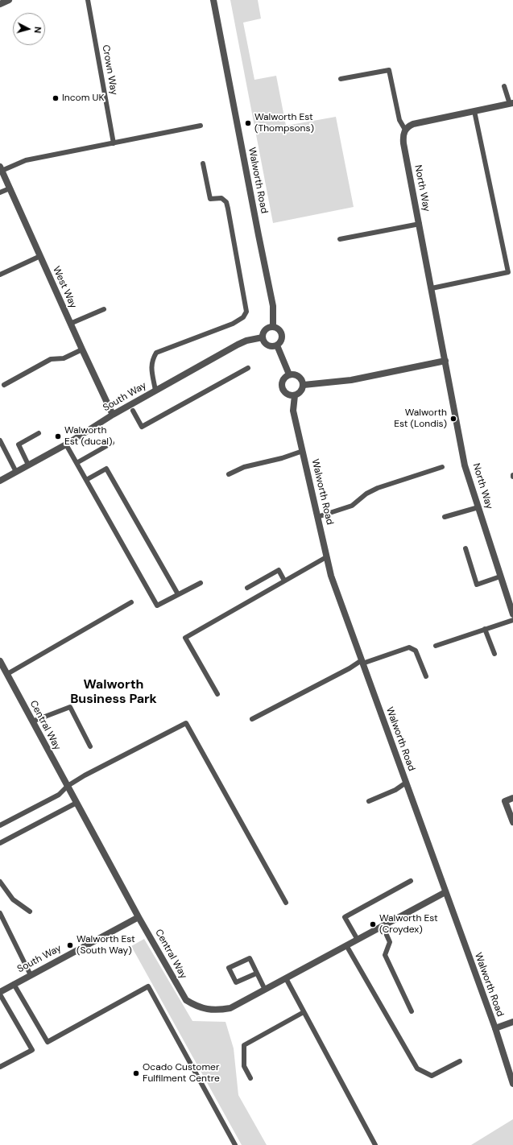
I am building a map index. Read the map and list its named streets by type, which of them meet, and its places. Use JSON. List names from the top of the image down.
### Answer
{
  "streets": {
    "street": [
      "Walworth Road",
      "North Way",
      "West Way",
      "South Way",
      "Central Way"
    ],
    "lane": ["Crown Way"]
  },
  "crossings": [
    ["Walworth Road", "South Way"],
    ["Walworth Road", "Central Way"],
    ["West Way", "South Way"],
    ["South Way", "Central Way"]
  ],
  "districts": ["Walworth Business Park"],
  "places": [
    "Incom UK",
    "Walworth Est (Thompsons)",
    "Walworth Est (Londis)",
    "Walworth Est (ducal)",
    "Walworth Est (Croydex)",
    "Walworth Est (South Way)",
    "Ocado Customer Fulfilment Centre"
  ],
  "north": "right"
}
